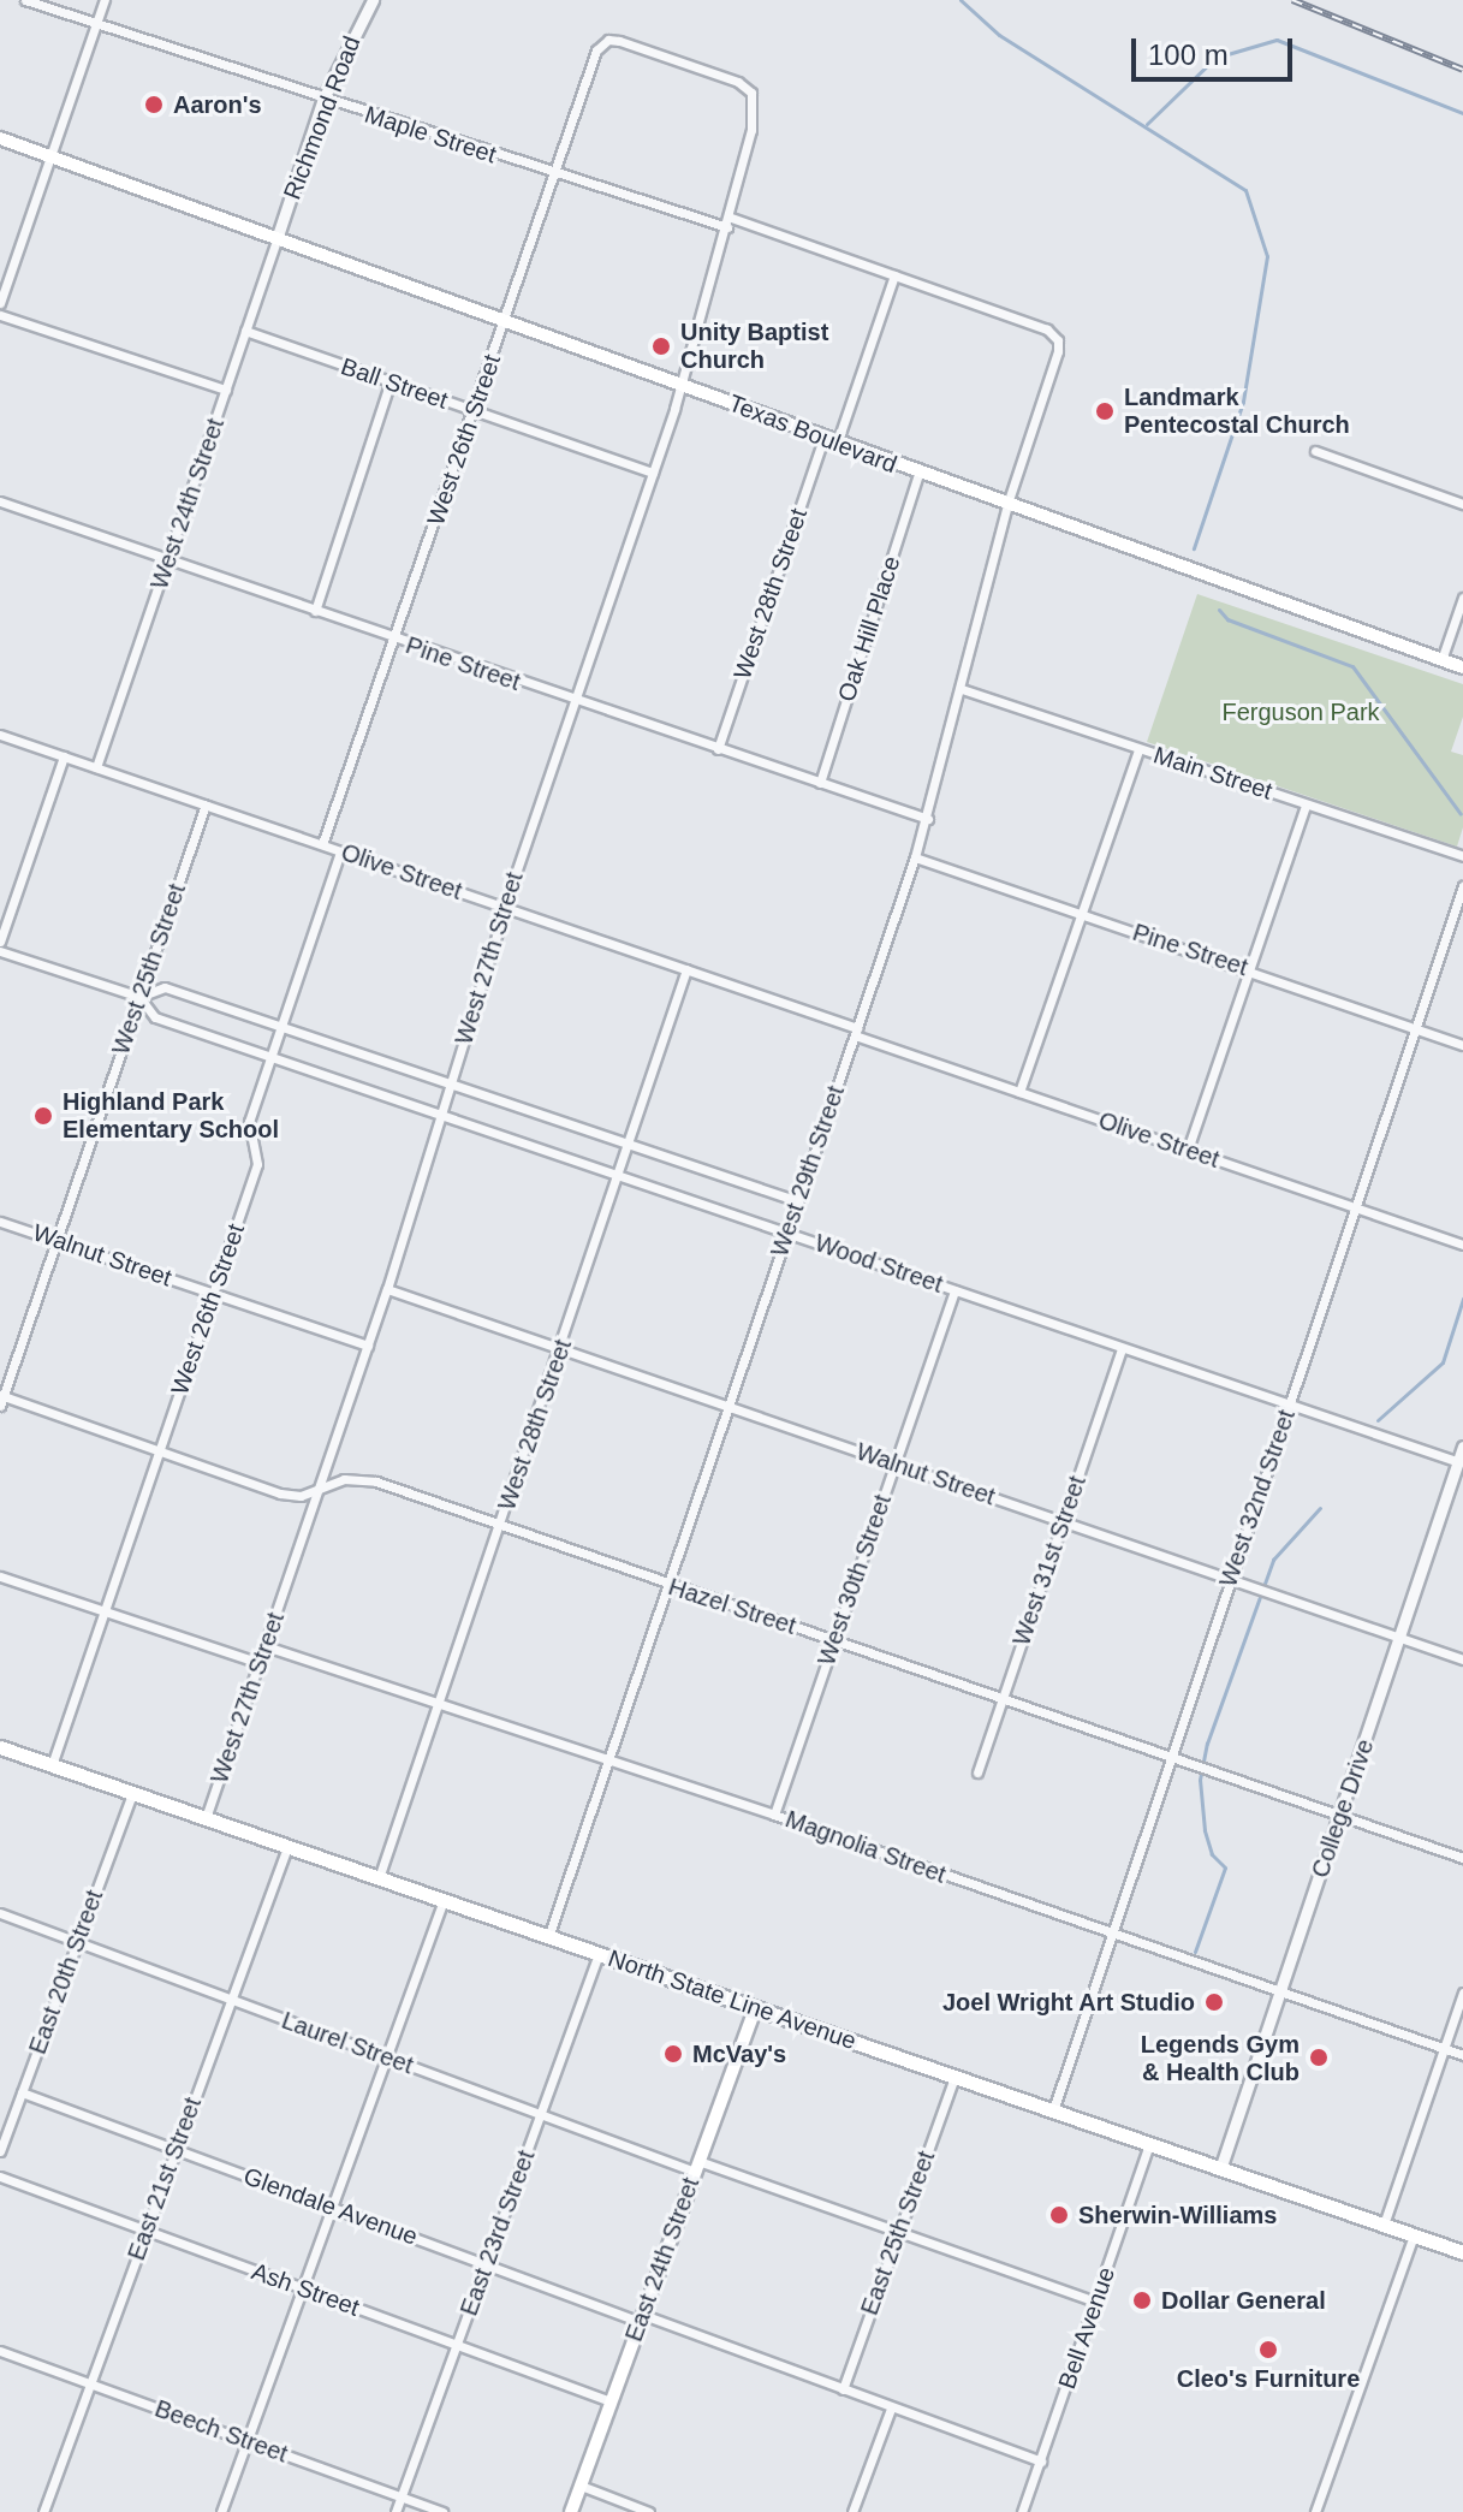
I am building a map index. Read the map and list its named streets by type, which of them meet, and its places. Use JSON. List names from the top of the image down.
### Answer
{
  "streets": {
    "main road": ["Texas Boulevard", "North State Line Avenue", "East 24th Street"],
    "street": [
      "Richmond Road",
      "Maple Street",
      "Ball Street",
      "West 26th Street",
      "West 24th Street",
      "West 28th Street",
      "Oak Hill Place",
      "Pine Street",
      "Main Street",
      "Olive Street",
      "West 27th Street",
      "West 25th Street",
      "West 29th Street",
      "Walnut Street",
      "Wood Street",
      "West 32nd Street",
      "West 31st Street",
      "West 30th Street",
      "Hazel Street",
      "College Drive",
      "Magnolia Street",
      "East 20th Street",
      "Laurel Street",
      "East 21st Street",
      "Glendale Avenue",
      "East 23rd Street",
      "East 25th Street",
      "Ash Street",
      "Bell Avenue",
      "Beech Street"
    ]
  },
  "crossings": [
    ["Richmond Road", "Maple Street"],
    ["Richmond Road", "Texas Boulevard"],
    ["Richmond Road", "West 24th Street"],
    ["Maple Street", "West 26th Street"],
    ["Maple Street", "West 28th Street"],
    ["Maple Street", "West 27th Street"],
    ["Maple Street", "West 29th Street"],
    ["Ball Street", "West 26th Street"],
    ["Ball Street", "West 24th Street"],
    ["Ball Street", "West 27th Street"],
    ["Texas Boulevard", "West 26th Street"],
    ["Texas Boulevard", "West 24th Street"],
    ["Texas Boulevard", "West 28th Street"],
    ["Texas Boulevard", "Oak Hill Place"],
    ["Texas Boulevard", "West 27th Street"],
    ["Texas Boulevard", "West 29th Street"],
    ["West 26th Street", "Pine Street"],
    ["West 26th Street", "Olive Street"],
    ["West 26th Street", "West 27th Street"],
    ["West 26th Street", "Walnut Street"],
    ["West 26th Street", "Wood Street"],
    ["West 26th Street", "Hazel Street"],
    ["West 26th Street", "North State Line Avenue"],
    ["West 24th Street", "Pine Street"],
    ["West 24th Street", "Olive Street"],
    ["West 28th Street", "Pine Street"],
    ["West 28th Street", "Olive Street"],
    ["West 28th Street", "Walnut Street"],
    ["West 28th Street", "Wood Street"],
    ["West 28th Street", "Hazel Street"],
    ["West 28th Street", "Magnolia Street"],
    ["West 28th Street", "North State Line Avenue"],
    ["Oak Hill Place", "Pine Street"],
    ["Pine Street", "West 27th Street"],
    ["Pine Street", "West 29th Street"],
    ["Pine Street", "West 32nd Street"],
    ["Main Street", "West 29th Street"],
    ["Olive Street", "West 27th Street"],
    ["Olive Street", "West 25th Street"],
    ["Olive Street", "West 29th Street"],
    ["Olive Street", "West 32nd Street"],
    ["West 27th Street", "Walnut Street"],
    ["West 27th Street", "Wood Street"],
    ["West 27th Street", "Hazel Street"],
    ["West 27th Street", "Magnolia Street"],
    ["West 27th Street", "North State Line Avenue"],
    ["West 25th Street", "Walnut Street"],
    ["West 25th Street", "Wood Street"],
    ["West 25th Street", "Hazel Street"],
    ["West 29th Street", "Walnut Street"],
    ["West 29th Street", "Wood Street"],
    ["West 29th Street", "Hazel Street"],
    ["West 29th Street", "Magnolia Street"],
    ["West 29th Street", "North State Line Avenue"],
    ["Walnut Street", "West 32nd Street"],
    ["Walnut Street", "West 31st Street"],
    ["Walnut Street", "West 30th Street"],
    ["Walnut Street", "College Drive"],
    ["Wood Street", "West 32nd Street"],
    ["Wood Street", "West 31st Street"],
    ["Wood Street", "West 30th Street"],
    ["Wood Street", "College Drive"],
    ["West 32nd Street", "Hazel Street"],
    ["West 32nd Street", "Magnolia Street"],
    ["West 32nd Street", "North State Line Avenue"],
    ["West 31st Street", "Hazel Street"],
    ["West 30th Street", "Hazel Street"],
    ["West 30th Street", "Magnolia Street"],
    ["Hazel Street", "College Drive"],
    ["College Drive", "Magnolia Street"],
    ["College Drive", "North State Line Avenue"],
    ["East 20th Street", "North State Line Avenue"],
    ["East 20th Street", "Laurel Street"],
    ["East 20th Street", "Glendale Avenue"],
    ["North State Line Avenue", "East 21st Street"],
    ["North State Line Avenue", "East 23rd Street"],
    ["North State Line Avenue", "East 25th Street"],
    ["North State Line Avenue", "East 24th Street"],
    ["North State Line Avenue", "Bell Avenue"],
    ["Laurel Street", "East 21st Street"],
    ["Laurel Street", "East 23rd Street"],
    ["Laurel Street", "East 25th Street"],
    ["Laurel Street", "East 24th Street"],
    ["Laurel Street", "Bell Avenue"],
    ["East 21st Street", "Glendale Avenue"],
    ["East 21st Street", "Ash Street"],
    ["East 21st Street", "Beech Street"],
    ["Glendale Avenue", "East 23rd Street"],
    ["Glendale Avenue", "East 25th Street"],
    ["Glendale Avenue", "East 24th Street"],
    ["Glendale Avenue", "Bell Avenue"],
    ["East 23rd Street", "Ash Street"],
    ["East 23rd Street", "Beech Street"],
    ["East 24th Street", "Ash Street"]
  ],
  "parks": ["Ferguson Park"],
  "places": [
    "Aaron's",
    "Unity Baptist Church",
    "Landmark Pentecostal Church",
    "Highland Park Elementary School",
    "Joel Wright Art Studio",
    "McVay's",
    "Legends Gym & Health Club",
    "Sherwin-Williams",
    "Dollar General",
    "Cleo's Furniture"
  ],
  "scale_bar": "100 m"
}
